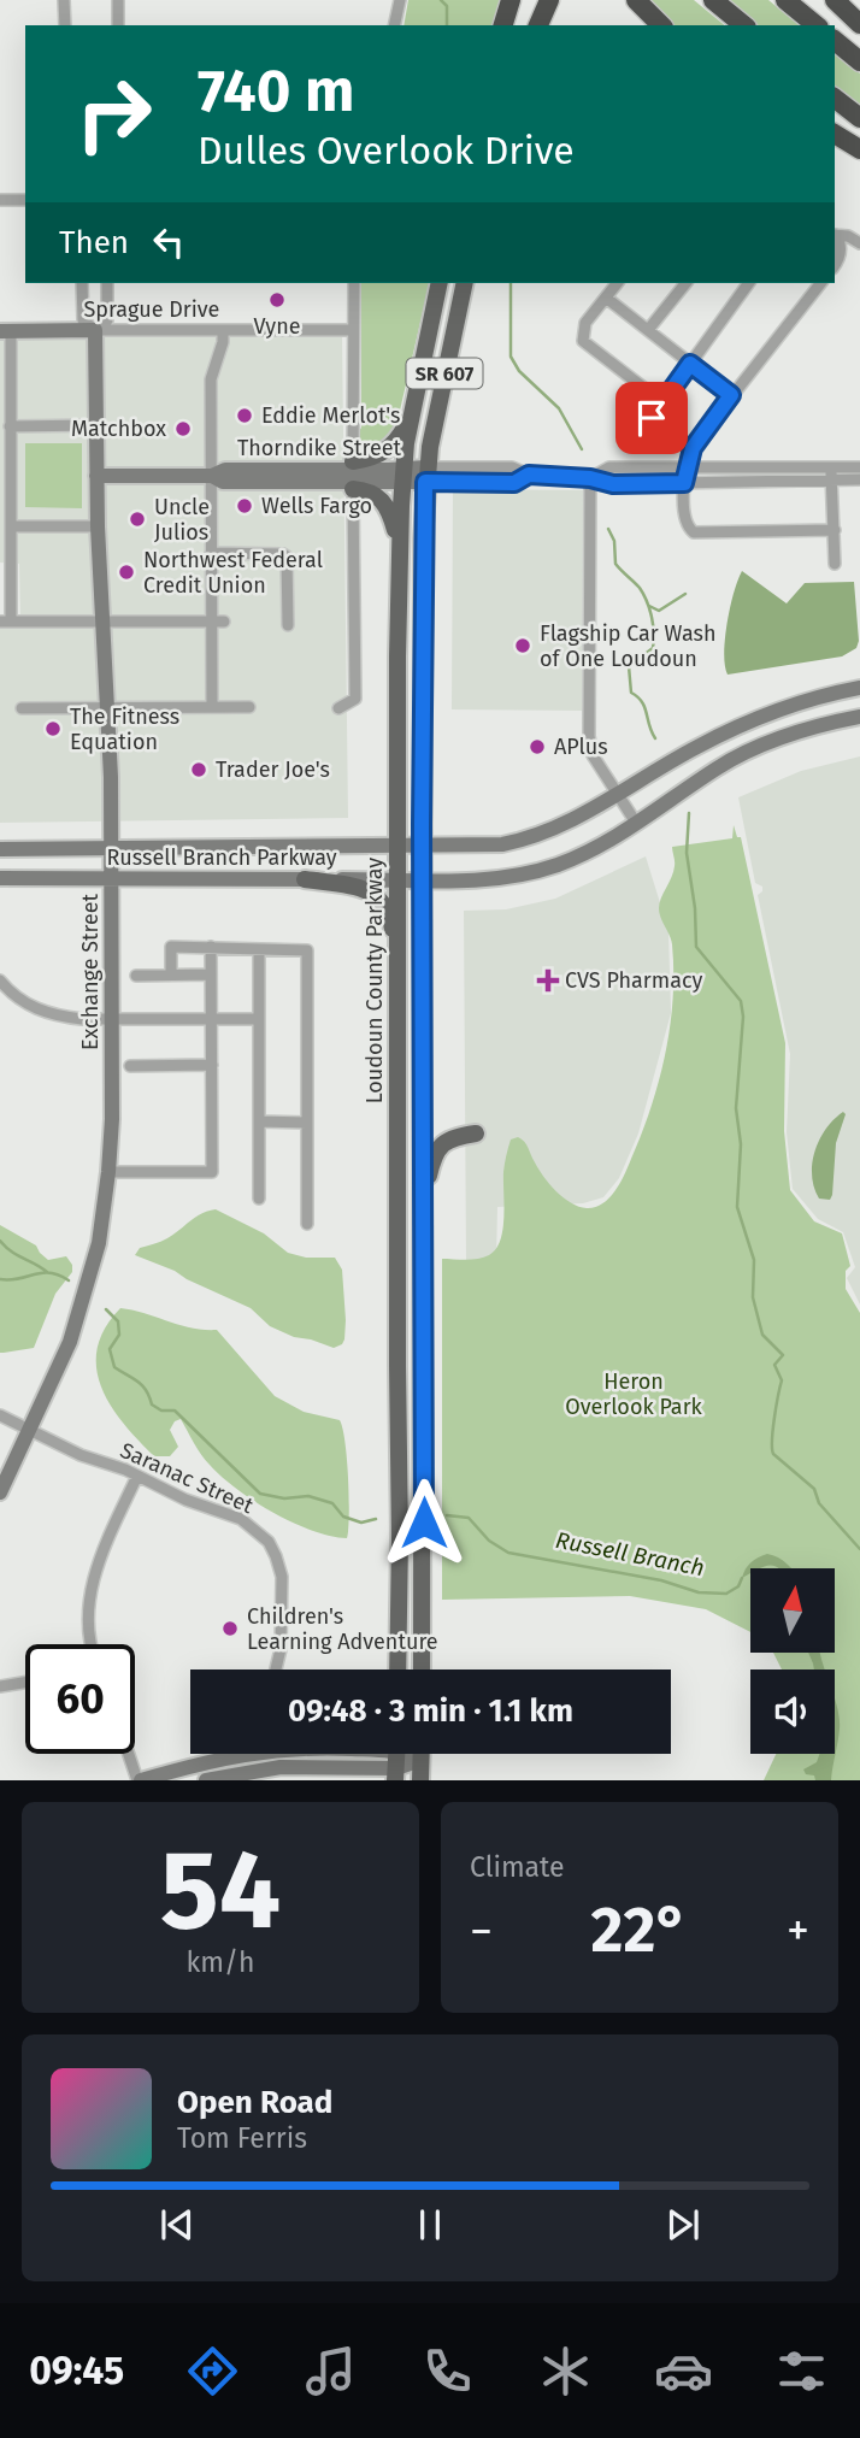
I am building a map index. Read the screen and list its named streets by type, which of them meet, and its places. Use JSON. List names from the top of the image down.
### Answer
{
  "streets": {
    "main road": ["SR 607", "Loudoun County Parkway"],
    "street": [
      "Sprague Drive",
      "Thorndike Street",
      "Russell Branch Parkway",
      "Exchange Street",
      "Saranac Street"
    ]
  },
  "crossings": [
    ["Sprague Drive", "Exchange Street"],
    ["SR 607", "Thorndike Street"],
    ["SR 607", "Russell Branch Parkway"],
    ["Thorndike Street", "Exchange Street"],
    ["Thorndike Street", "Loudoun County Parkway"],
    ["Russell Branch Parkway", "Exchange Street"],
    ["Russell Branch Parkway", "Loudoun County Parkway"],
    ["Exchange Street", "Saranac Street"]
  ],
  "water": ["Russell Branch"],
  "parks": ["Heron Overlook Park"],
  "places": {
    "other": [
      "Vyne",
      "Eddie Merlot's",
      "Matchbox",
      "Wells Fargo",
      "Uncle Julios",
      "Northwest Federal Credit Union",
      "Flagship Car Wash of One Loudoun",
      "The Fitness Equation",
      "APlus",
      "Trader Joe's",
      "Children's Learning Adventure"
    ],
    "health": ["CVS Pharmacy"]
  },
  "north": "top",
  "page": {
    "turn": ["740 m", "Dulles Overlook Drive"],
    "then": "Then",
    "limit": "60",
    "trip": "09:48 · 3 min · 1.1 km",
    "tile": [
      ["54", "km/h"],
      "Climate"
    ],
    "heat": ["−", "22°", "+"],
    "song": ["Open Road", "Tom Ferris"],
    "tabs": "09:45"
  }
}
